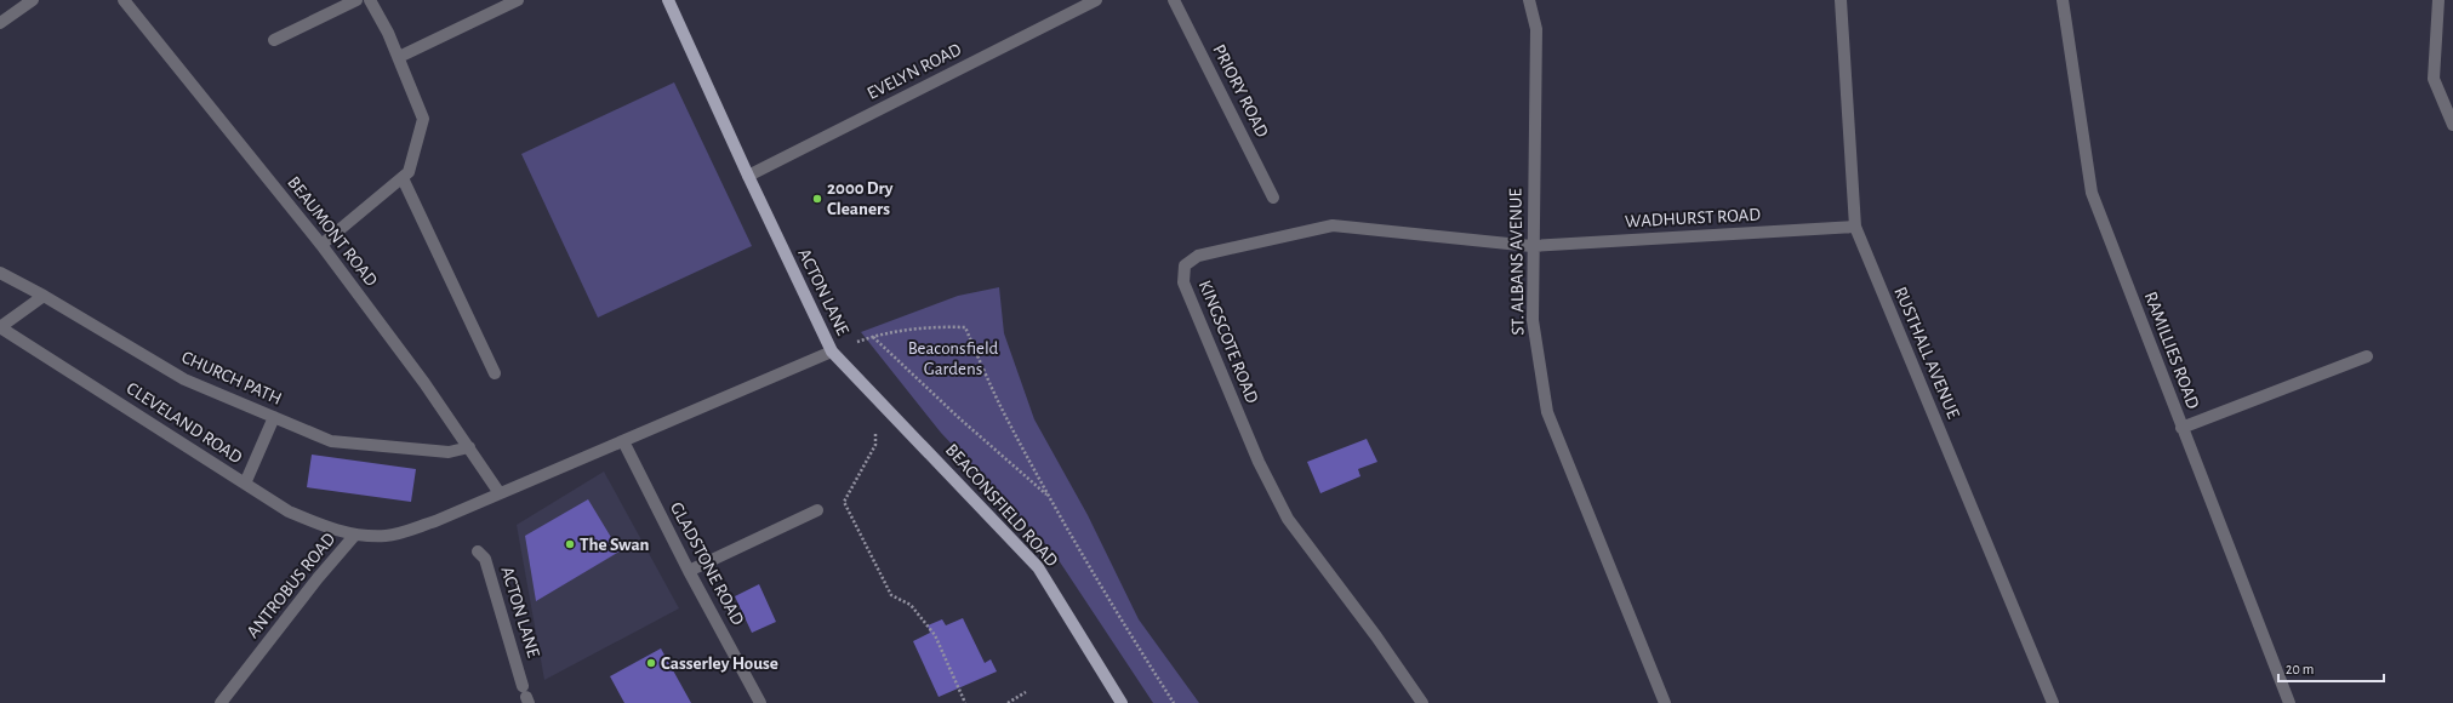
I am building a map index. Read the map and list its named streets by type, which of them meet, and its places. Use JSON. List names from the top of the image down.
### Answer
{
  "streets": {
    "main road": ["ACTON LANE", "BEACONSFIELD ROAD"],
    "street": [
      "EVELYN ROAD",
      "PRIORY ROAD",
      "WADHURST ROAD",
      "BEAUMONT ROAD",
      "ST. ALBANS AVENUE",
      "KINGSCOTE ROAD",
      "RAMILLIES ROAD",
      "RUSTHALL AVENUE",
      "CHURCH PATH",
      "CLEVELAND ROAD",
      "GLADSTONE ROAD",
      "ANTROBUS ROAD"
    ]
  },
  "crossings": [
    ["EVELYN ROAD", "ACTON LANE"],
    ["WADHURST ROAD", "ST. ALBANS AVENUE"],
    ["WADHURST ROAD", "KINGSCOTE ROAD"],
    ["WADHURST ROAD", "RUSTHALL AVENUE"],
    ["BEAUMONT ROAD", "ACTON LANE"],
    ["BEAUMONT ROAD", "CHURCH PATH"],
    ["BEAUMONT ROAD", "ANTROBUS ROAD"],
    ["ST. ALBANS AVENUE", "KINGSCOTE ROAD"],
    ["ACTON LANE", "BEACONSFIELD ROAD"],
    ["ACTON LANE", "GLADSTONE ROAD"],
    ["ACTON LANE", "ANTROBUS ROAD"],
    ["CLEVELAND ROAD", "ANTROBUS ROAD"]
  ],
  "parks": ["Beaconsfield Gardens"],
  "places": ["2000 Dry Cleaners", "The Swan", "Casserley House"],
  "scale_bar": "20 m"
}
